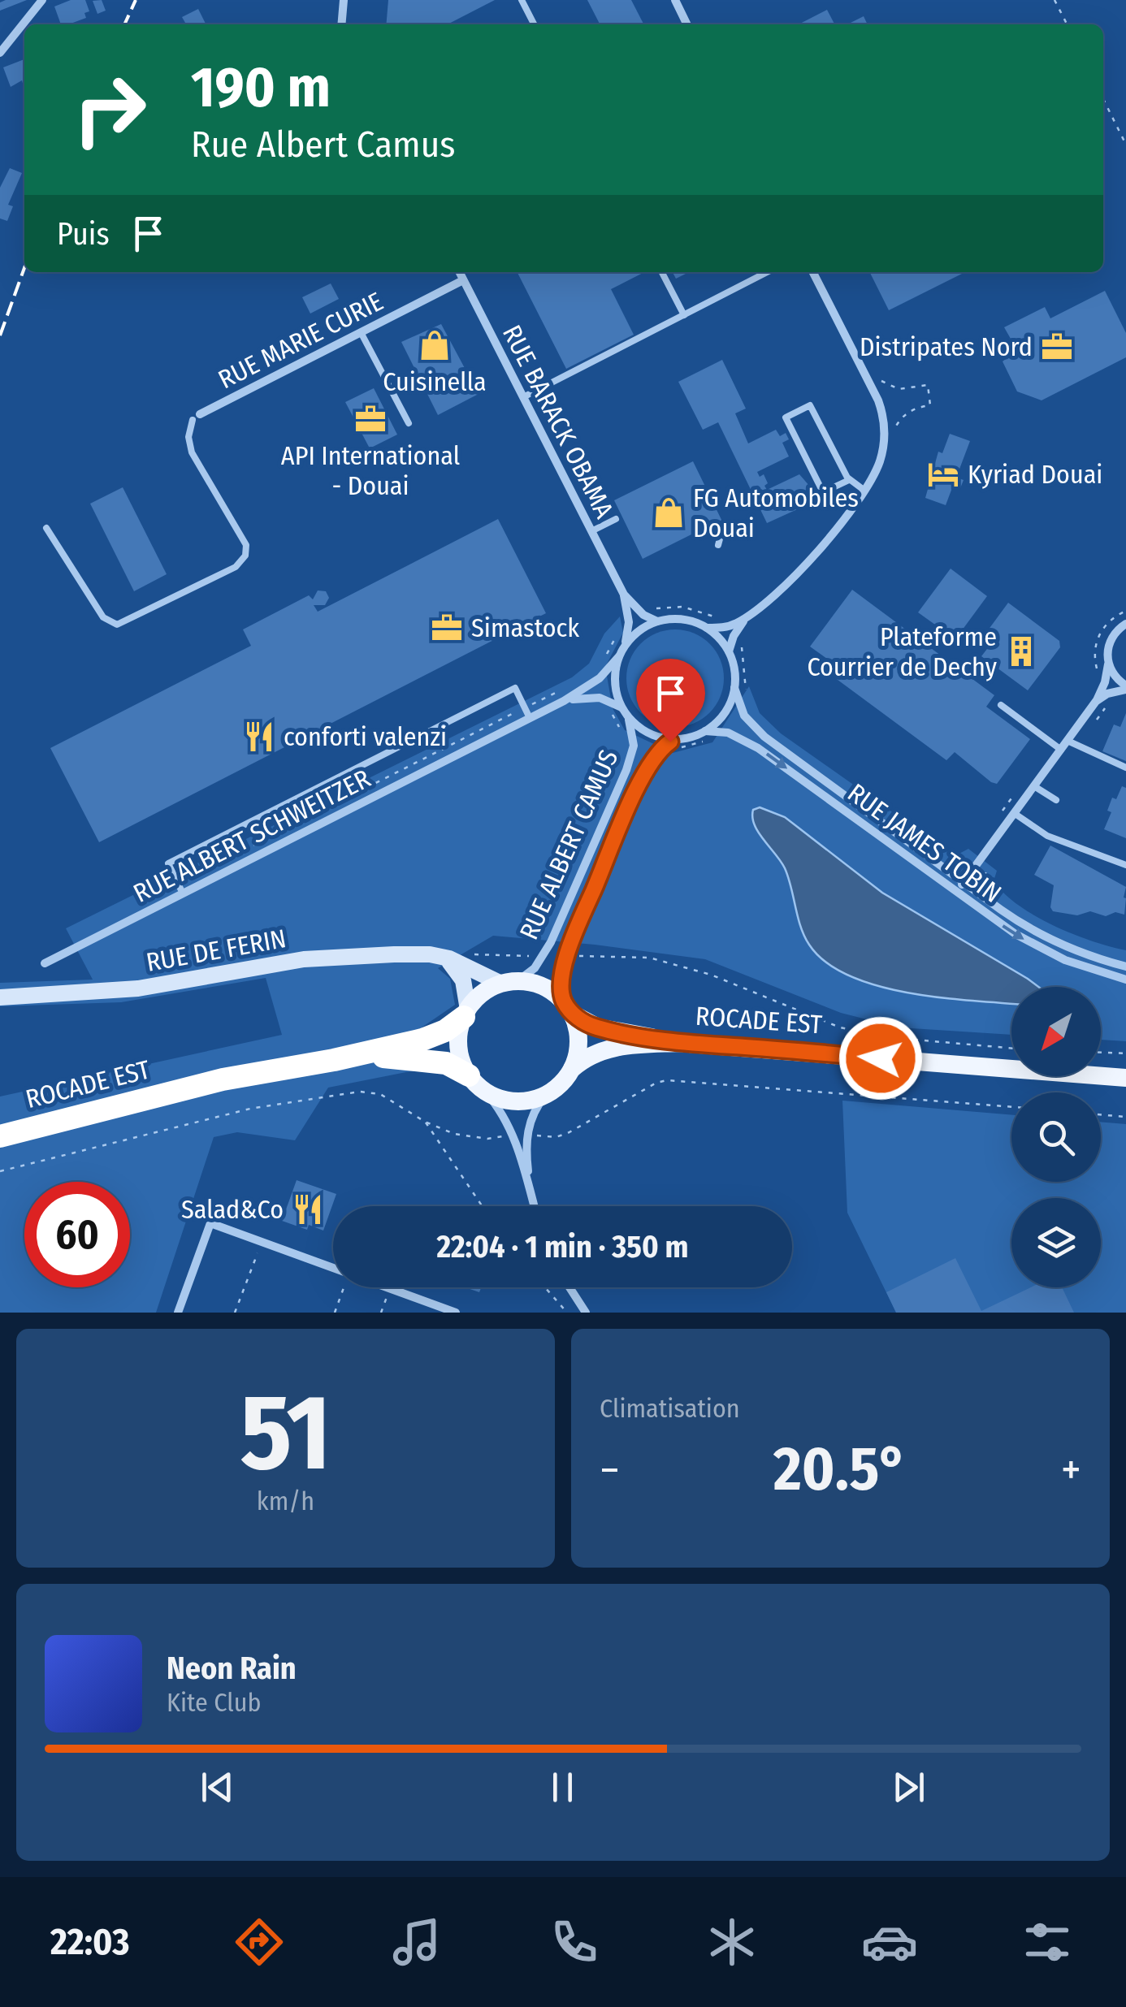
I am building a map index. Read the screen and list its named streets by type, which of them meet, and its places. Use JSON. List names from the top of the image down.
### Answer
{
  "streets": {
    "highway": ["ROCADE EST"],
    "street": [
      "RUE MARIE CURIE",
      "RUE BARACK OBAMA",
      "RUE ALBERT SCHWEITZER",
      "RUE JAMES TOBIN",
      "RUE ALBERT CAMUS",
      "RUE DE FERIN"
    ]
  },
  "crossings": [
    ["RUE MARIE CURIE", "RUE BARACK OBAMA"],
    ["RUE BARACK OBAMA", "RUE ALBERT SCHWEITZER"],
    ["RUE BARACK OBAMA", "RUE JAMES TOBIN"],
    ["RUE BARACK OBAMA", "RUE ALBERT CAMUS"],
    ["RUE ALBERT SCHWEITZER", "RUE JAMES TOBIN"],
    ["RUE ALBERT SCHWEITZER", "RUE ALBERT CAMUS"],
    ["RUE JAMES TOBIN", "RUE ALBERT CAMUS"],
    ["RUE ALBERT CAMUS", "RUE DE FERIN"],
    ["RUE ALBERT CAMUS", "ROCADE EST"],
    ["RUE DE FERIN", "ROCADE EST"]
  ],
  "places": {
    "shop": ["Cuisinella", "FG Automobiles Douai"],
    "office": ["Distripates Nord", "API International - Douai", "Simastock"],
    "hotel": ["Kyriad Douai"],
    "building": ["Plateforme Courrier de Dechy"],
    "restaurant": ["conforti valenzi", "Salad&Co"]
  },
  "north": "bottom left",
  "page": {
    "turn": ["190 m", "Rue Albert Camus"],
    "then": "Puis",
    "limit": "60",
    "trip": "22:04 · 1 min · 350 m",
    "tile": [
      ["51", "km/h"],
      "Climatisation"
    ],
    "heat": ["−", "20.5°", "+"],
    "song": ["Neon Rain", "Kite Club"],
    "tabs": "22:03"
  }
}
